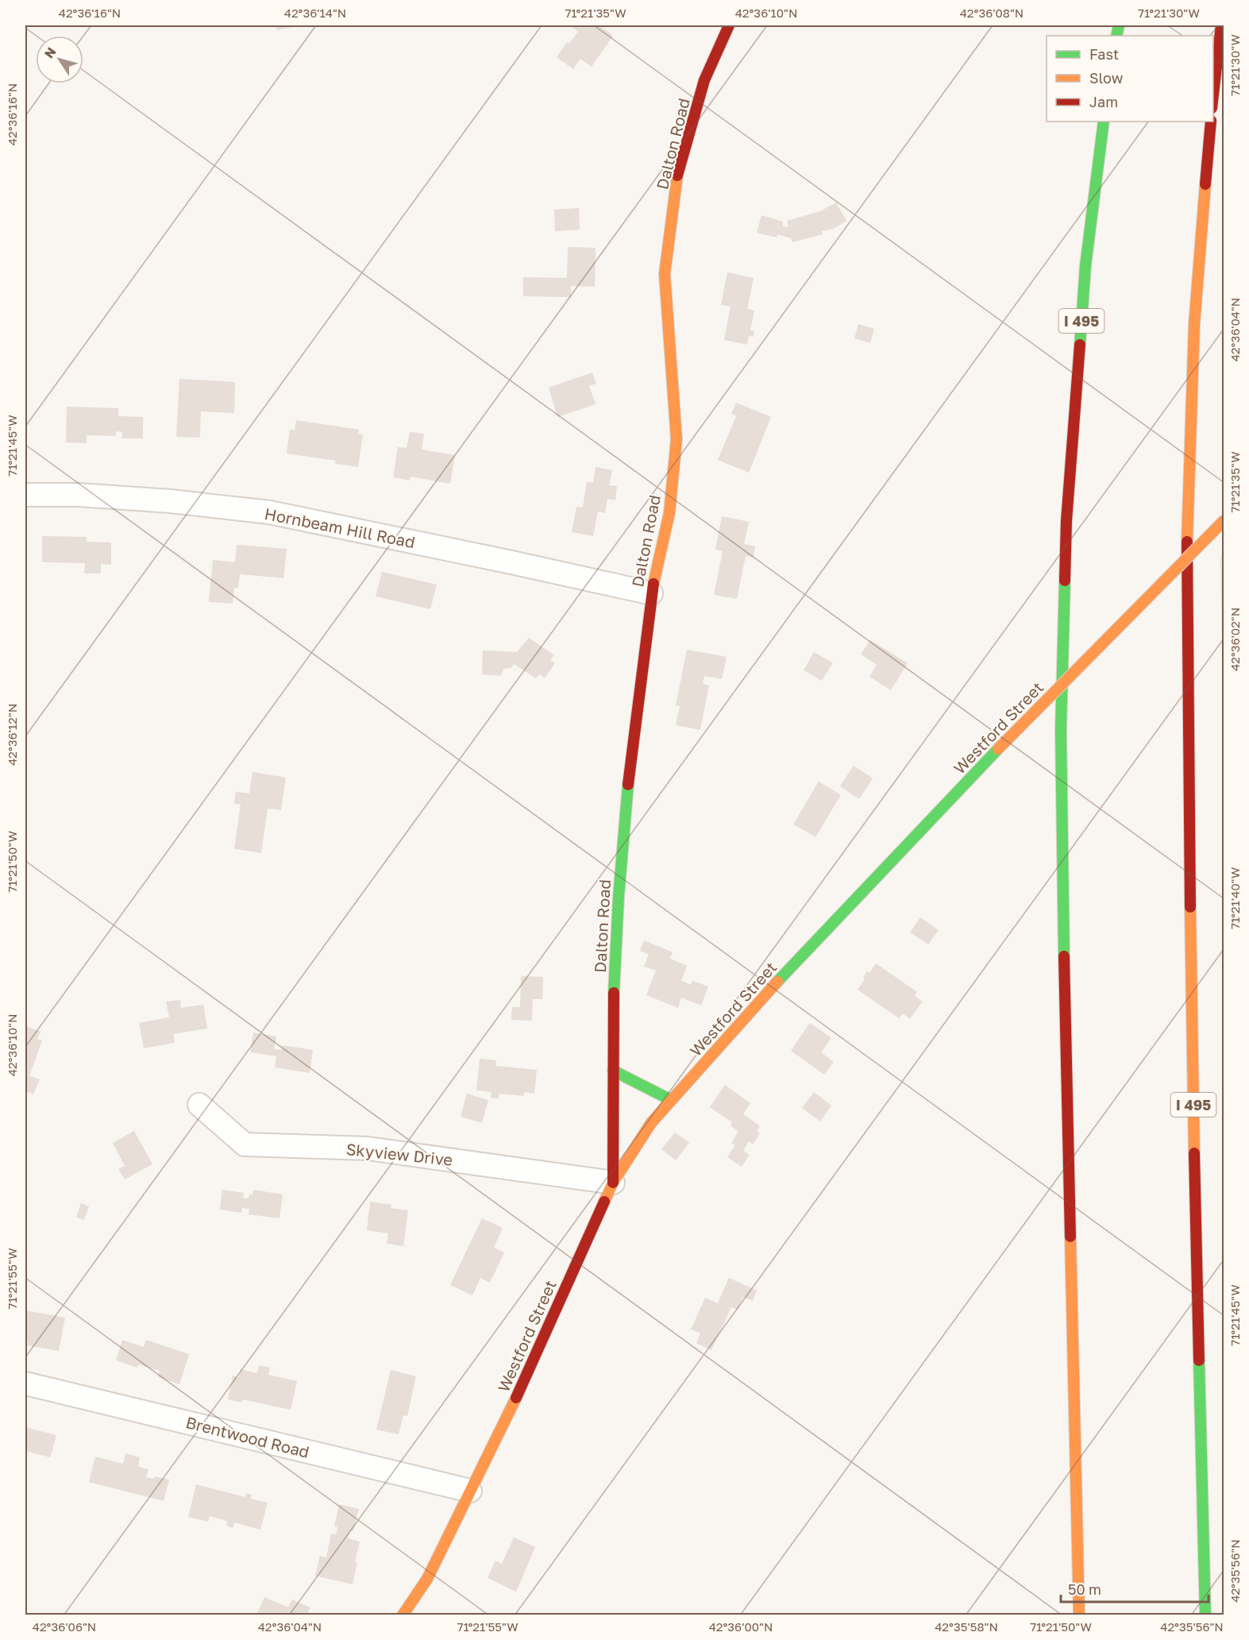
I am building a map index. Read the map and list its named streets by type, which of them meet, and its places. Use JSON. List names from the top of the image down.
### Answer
{
  "streets": {
    "main road": ["Dalton Road", "I 495", "Westford Street"],
    "street": ["Hornbeam Hill Road", "Skyview Drive", "Brentwood Road"]
  },
  "crossings": [
    ["Dalton Road", "Hornbeam Hill Road"],
    ["Dalton Road", "Westford Street"],
    ["Dalton Road", "Skyview Drive"],
    ["Westford Street", "Skyview Drive"],
    ["Westford Street", "Brentwood Road"]
  ],
  "legend": ["Fast", "Slow", "Jam"],
  "scale_bar": "50 m",
  "north": "top left",
  "coordinates": [
    "42°36'16\"N",
    "42°36'14\"N",
    "71°21'35\"W",
    "42°36'10\"N",
    "42°36'08\"N",
    "71°21'30\"W",
    "42°36'04\"N",
    "71°21'45\"W",
    "42°36'02\"N",
    "42°36'12\"N",
    "71°21'50\"W",
    "71°21'40\"W",
    "71°21'55\"W",
    "42°35'56\"N",
    "42°36'06\"N",
    "42°36'00\"N",
    "42°35'58\"N"
  ]
}
